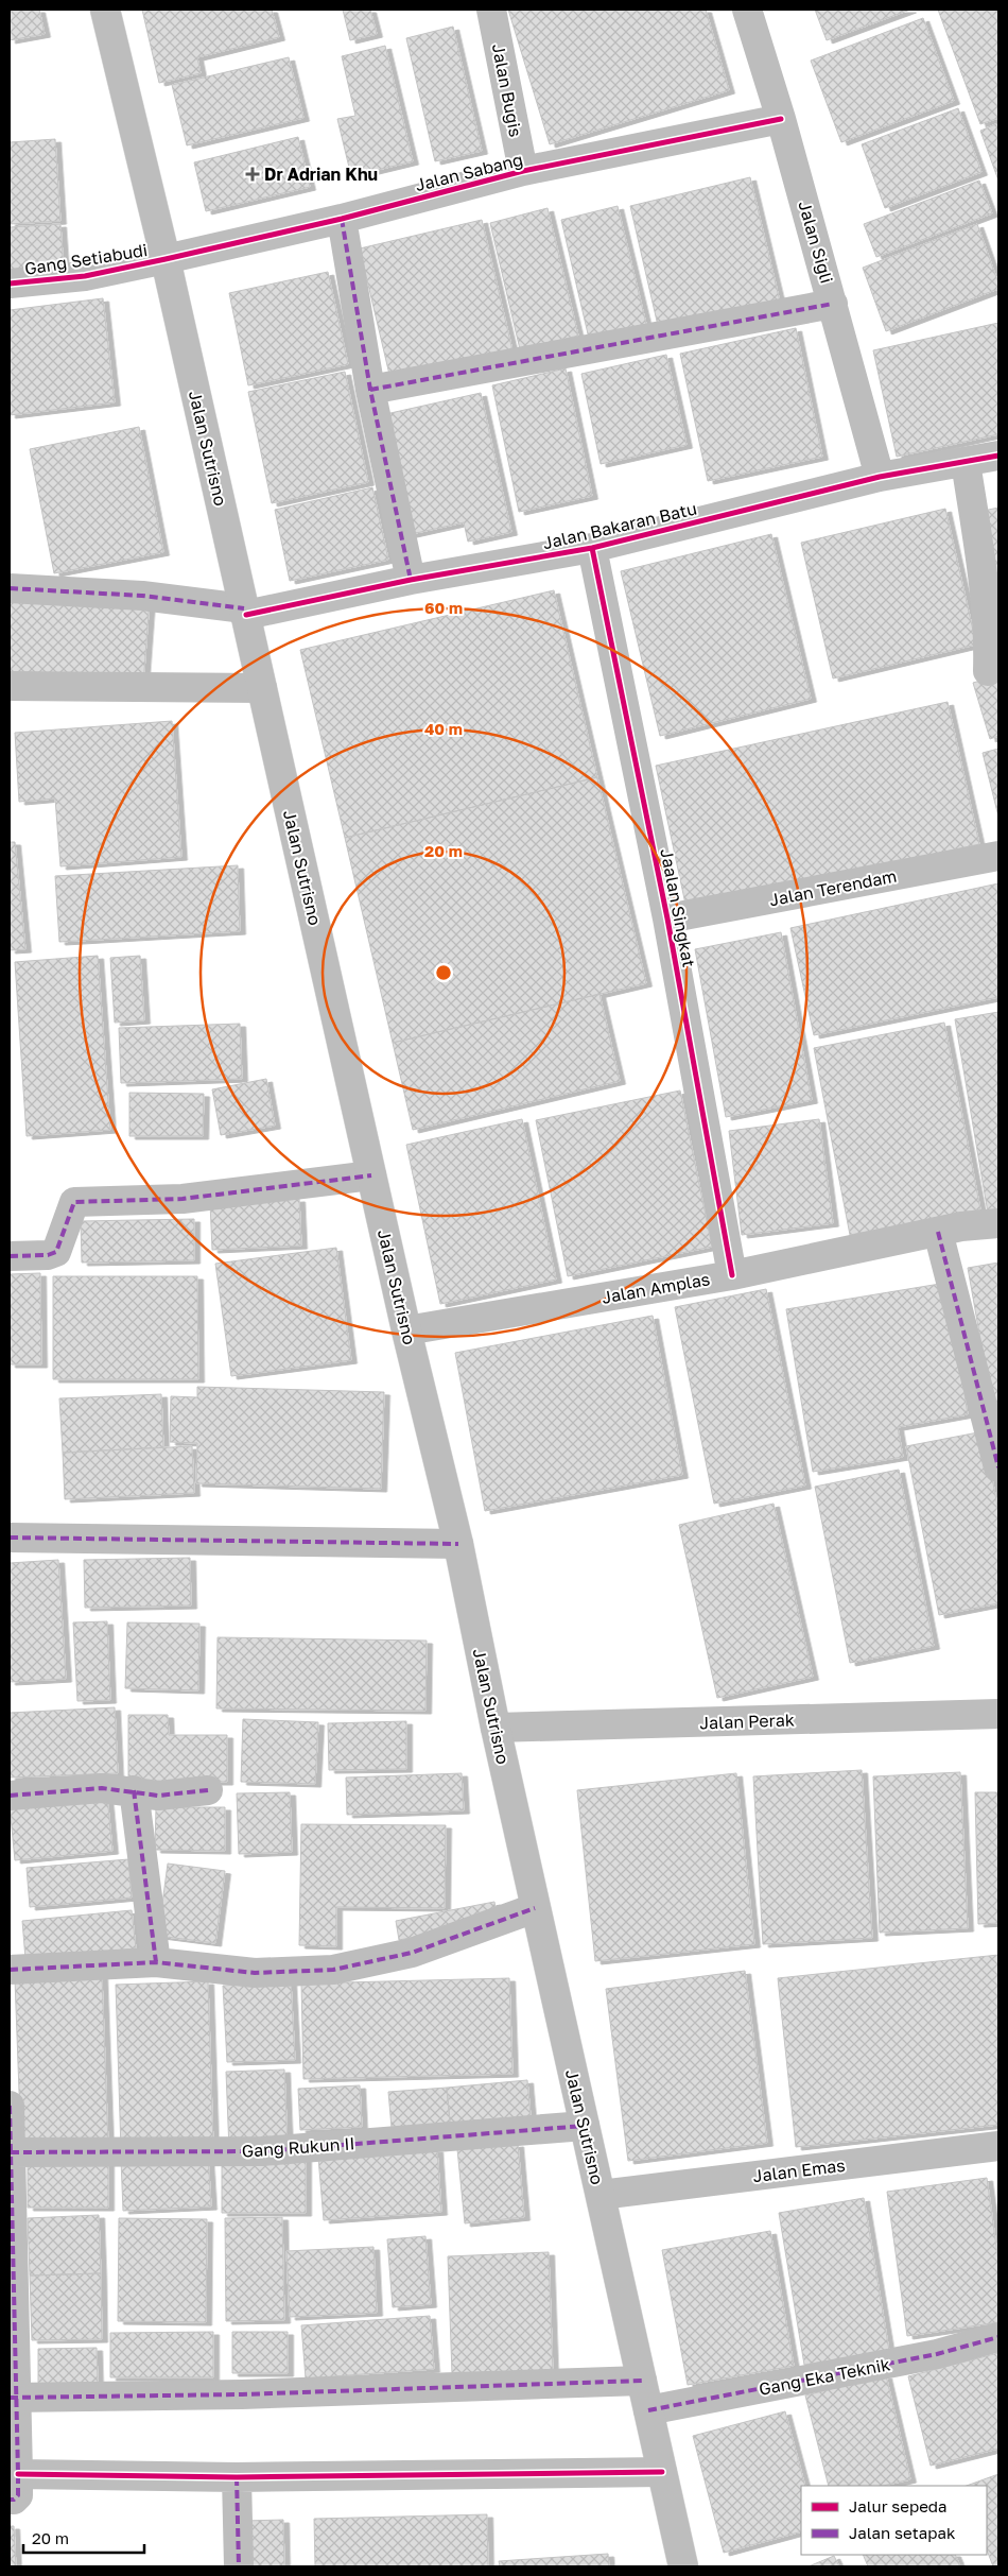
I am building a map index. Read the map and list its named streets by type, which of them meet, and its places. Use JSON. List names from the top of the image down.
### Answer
{
  "streets": {
    "street": [
      "Jalan Bugis",
      "Jalan Sabang",
      "Jalan Sigli",
      "Gang Setiabudi",
      "Jalan Sutrisno",
      "Jalan Bakaran Batu",
      "Jalan Terendam",
      "Jaalan Singkat",
      "Jalan Amplas",
      "Jalan Perak",
      "Gang Rukun II",
      "Jalan Emas",
      "Gang Eka Teknik"
    ]
  },
  "crossings": [
    ["Jalan Bugis", "Jalan Sabang"],
    ["Jalan Sabang", "Jalan Sigli"],
    ["Jalan Sabang", "Gang Setiabudi"],
    ["Jalan Sabang", "Jalan Sutrisno"],
    ["Jalan Sigli", "Jalan Bakaran Batu"],
    ["Gang Setiabudi", "Jalan Sutrisno"],
    ["Jalan Sutrisno", "Jalan Bakaran Batu"],
    ["Jalan Sutrisno", "Jalan Amplas"],
    ["Jalan Sutrisno", "Jalan Perak"],
    ["Jalan Sutrisno", "Gang Rukun II"],
    ["Jalan Sutrisno", "Jalan Emas"],
    ["Jalan Sutrisno", "Gang Eka Teknik"],
    ["Jalan Bakaran Batu", "Jaalan Singkat"],
    ["Jalan Terendam", "Jaalan Singkat"],
    ["Jaalan Singkat", "Jalan Amplas"]
  ],
  "places": {
    "health": ["Dr Adrian Khu"]
  },
  "legend": ["Jalur sepeda", "Jalan setapak"],
  "scale_bar": "20 m",
  "rings": ["60 m", "40 m", "20 m"]
}
